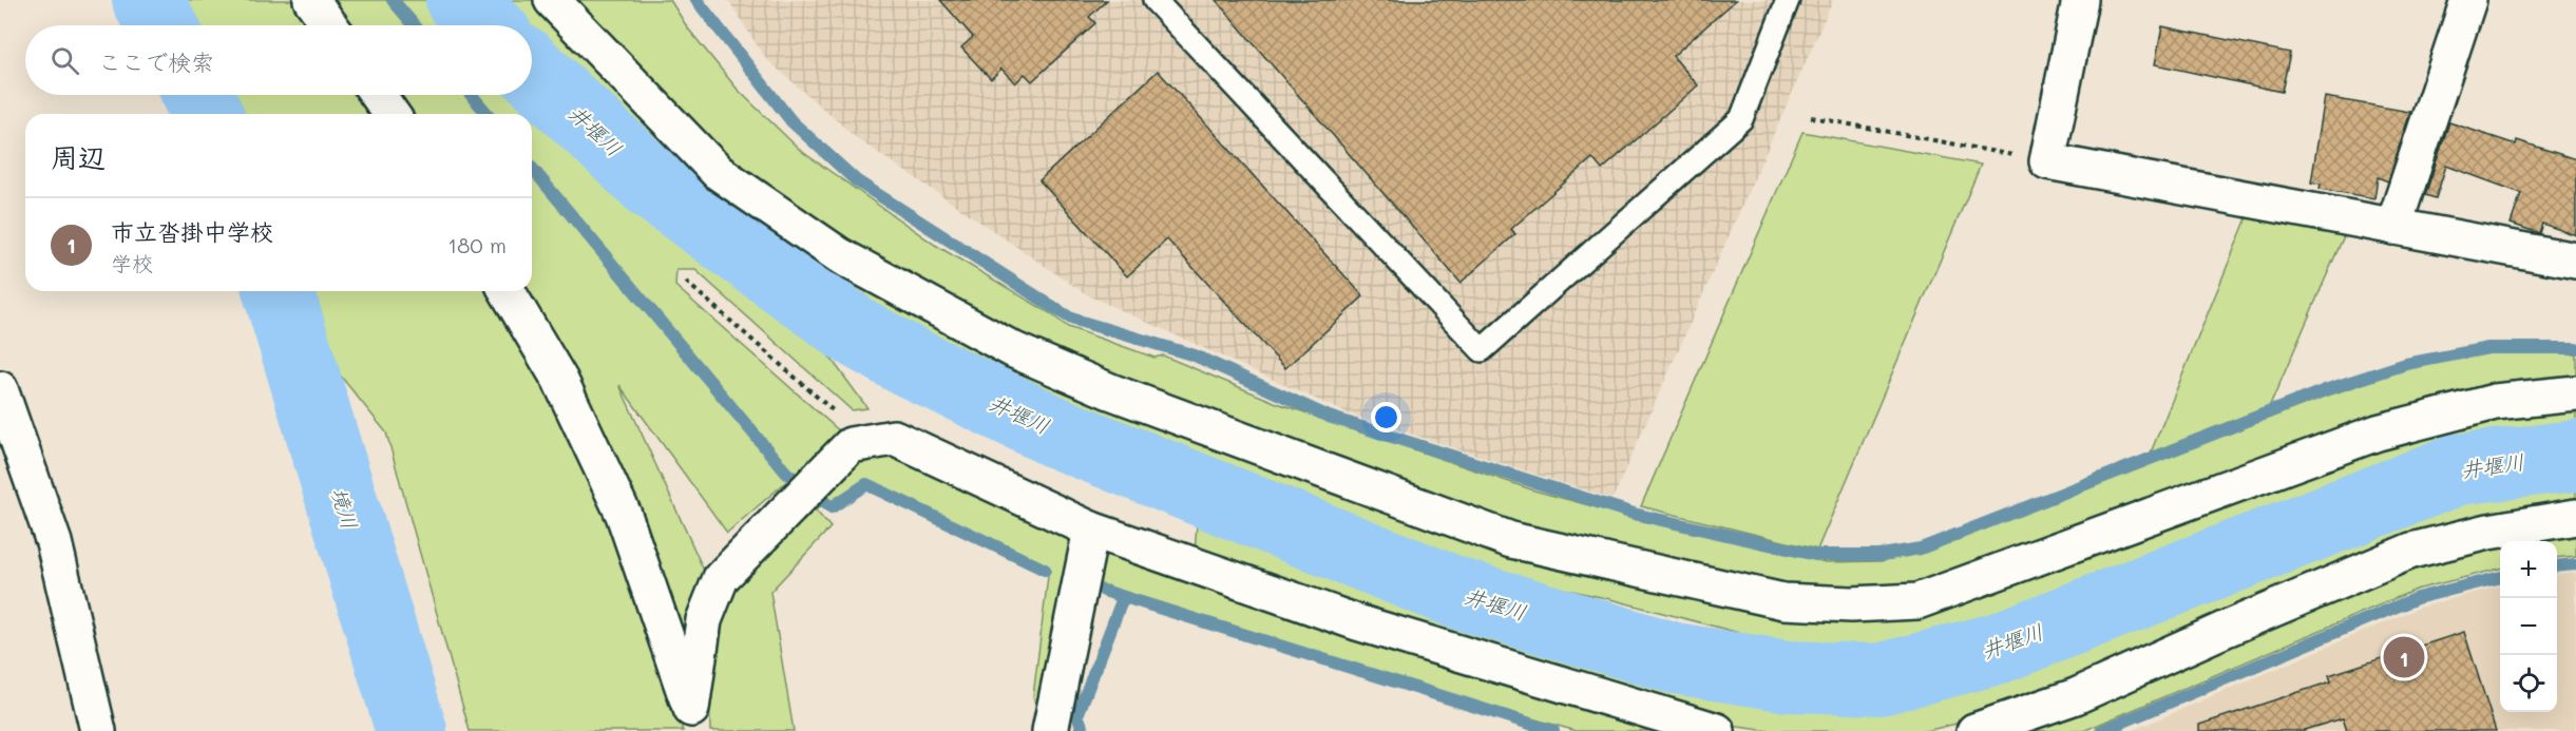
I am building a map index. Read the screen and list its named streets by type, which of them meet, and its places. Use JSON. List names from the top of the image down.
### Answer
{
  "water": ["井堰川", "境川"],
  "page": {
    "search": "ここで検索",
    "heading": "周辺",
    "list": [
      {
        "mark": "1",
        "name": "市立沓掛中学校",
        "note": "学校",
        "value": "180 m"
      }
    ],
    "map_buttons": ["+", "−"],
    "pins": "1"
  }
}
